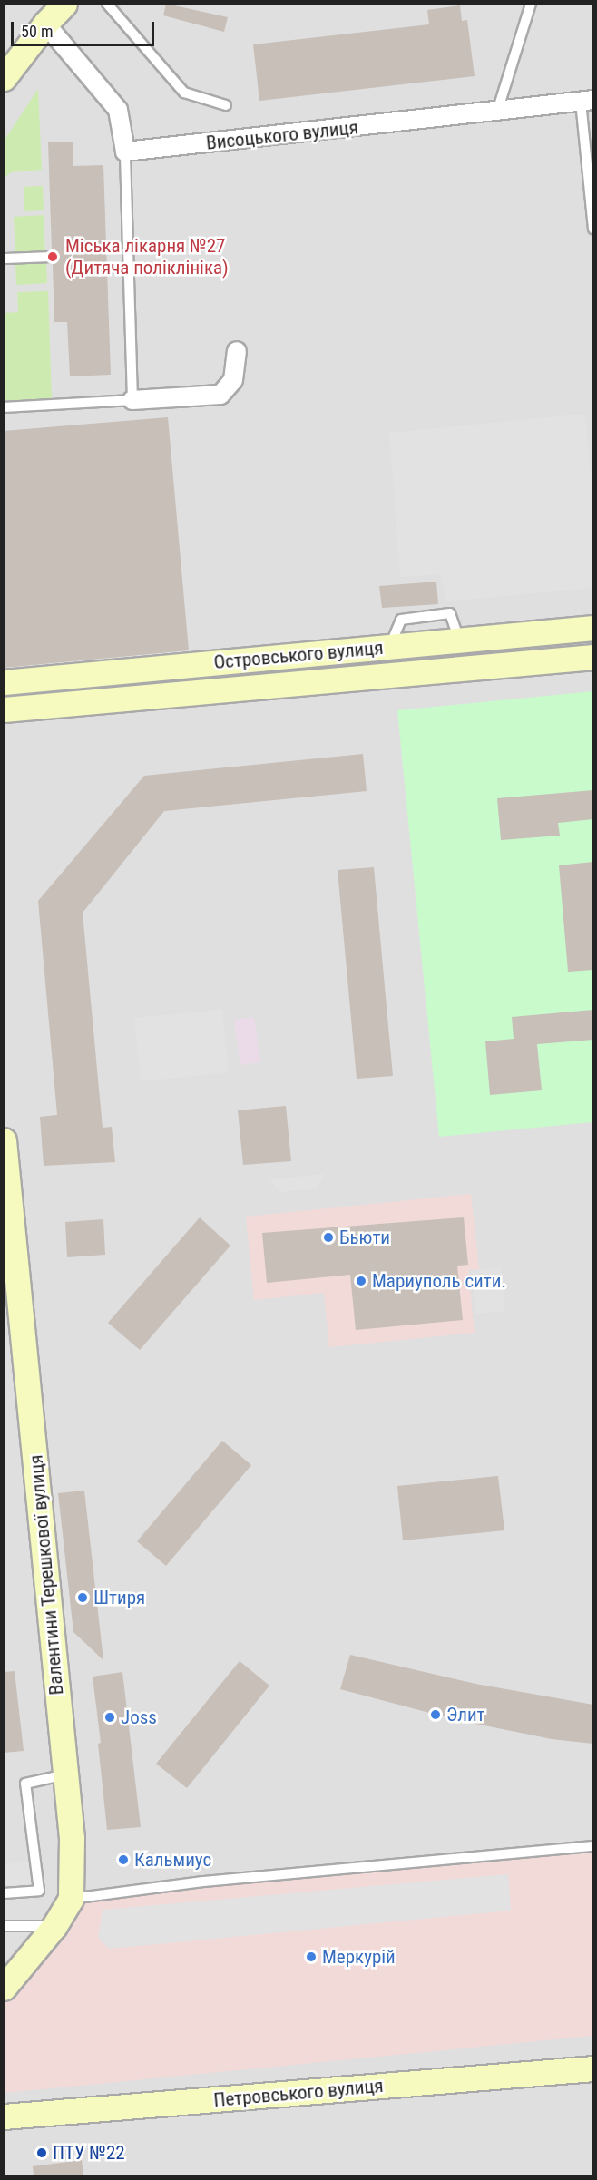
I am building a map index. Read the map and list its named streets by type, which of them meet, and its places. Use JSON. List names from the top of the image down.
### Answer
{
  "streets": {
    "street": [
      "Висоцького вулиця",
      "Островського вулиця",
      "Валентини Терешкової вулиця",
      "Петровського вулиця"
    ]
  },
  "places": [
    "Міська лікарня №27 (Дитяча поліклініка)",
    "Бьюти",
    "Мариуполь сити.",
    "Штиря",
    "Элит",
    "Joss",
    "Кальмиус",
    "Меркурій",
    "ПТУ №22"
  ],
  "scale_bar": "50 m"
}
